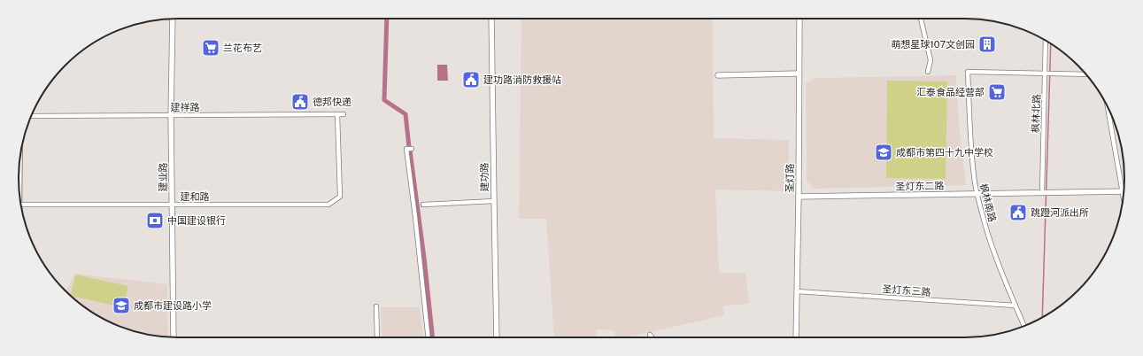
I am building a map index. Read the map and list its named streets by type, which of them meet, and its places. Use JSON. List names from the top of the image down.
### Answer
{
  "streets": {
    "street": [
      "建祥路",
      "枫林北路",
      "建业路",
      "建功路",
      "圣灯路",
      "圣灯东二路",
      "建和路",
      "枫林南路",
      "圣灯东三路"
    ]
  },
  "crossings": [
    ["建祥路", "建业路"],
    ["建祥路", "建和路"],
    ["枫林北路", "圣灯东二路"],
    ["枫林北路", "枫林南路"],
    ["建业路", "建和路"],
    ["圣灯路", "圣灯东二路"],
    ["圣灯路", "圣灯东三路"],
    ["圣灯东二路", "枫林南路"],
    ["枫林南路", "圣灯东三路"]
  ],
  "places": {
    "building": ["萌想星球107文创园"],
    "supermarket": ["兰花布艺", "汇泰食品经营部"],
    "public building": ["建功路消防救援站", "德邦快递", "跳蹬河派出所"],
    "school or university": ["成都市第四十九中学校", "成都市建设路小学"],
    "bank": ["中国建设银行"]
  }
}
